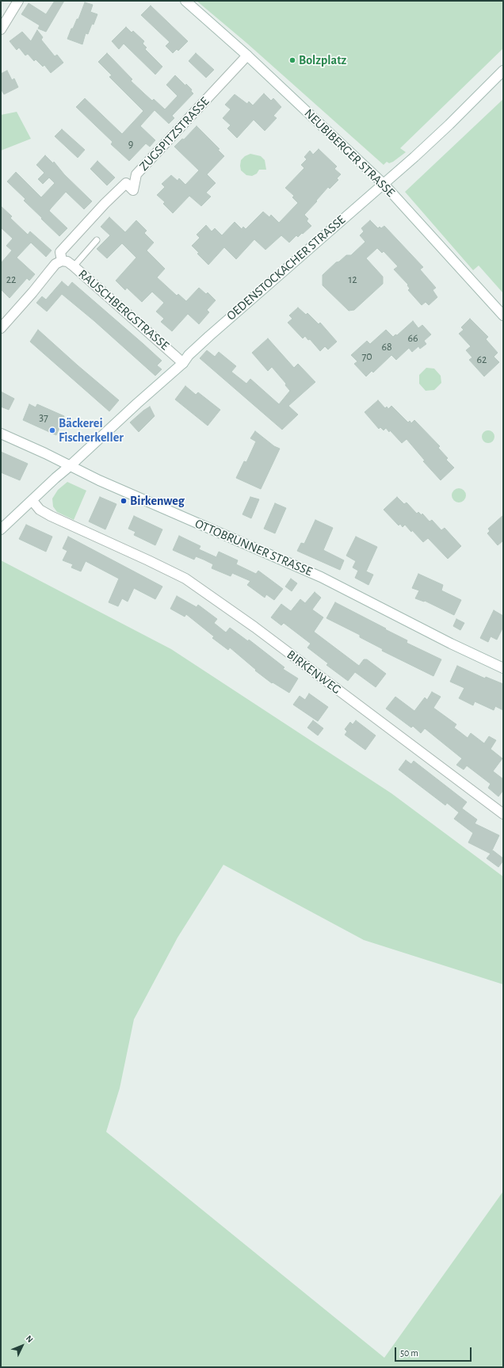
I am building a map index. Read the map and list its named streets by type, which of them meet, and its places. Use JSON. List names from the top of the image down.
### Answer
{
  "streets": {
    "street": [
      "ZUGSPITZSTRASSE",
      "NEUBIBERGER STRASSE",
      "OEDENSTOCKACHER STRASSE",
      "RAUSCHBERGSTRASSE",
      "OTTOBRUNNER STRASSE",
      "BIRKENWEG"
    ]
  },
  "crossings": [
    ["ZUGSPITZSTRASSE", "NEUBIBERGER STRASSE"],
    ["ZUGSPITZSTRASSE", "RAUSCHBERGSTRASSE"],
    ["NEUBIBERGER STRASSE", "OEDENSTOCKACHER STRASSE"],
    ["OEDENSTOCKACHER STRASSE", "RAUSCHBERGSTRASSE"],
    ["OEDENSTOCKACHER STRASSE", "OTTOBRUNNER STRASSE"],
    ["OEDENSTOCKACHER STRASSE", "BIRKENWEG"]
  ],
  "places": ["Bolzplatz", "Bäckerei Fischerkeller", "Birkenweg"],
  "house_numbers": [
    "9",
    "22",
    "12",
    "66",
    "68",
    "70",
    "62",
    "37"
  ],
  "scale_bar": "50 m",
  "north": "top right"
}
